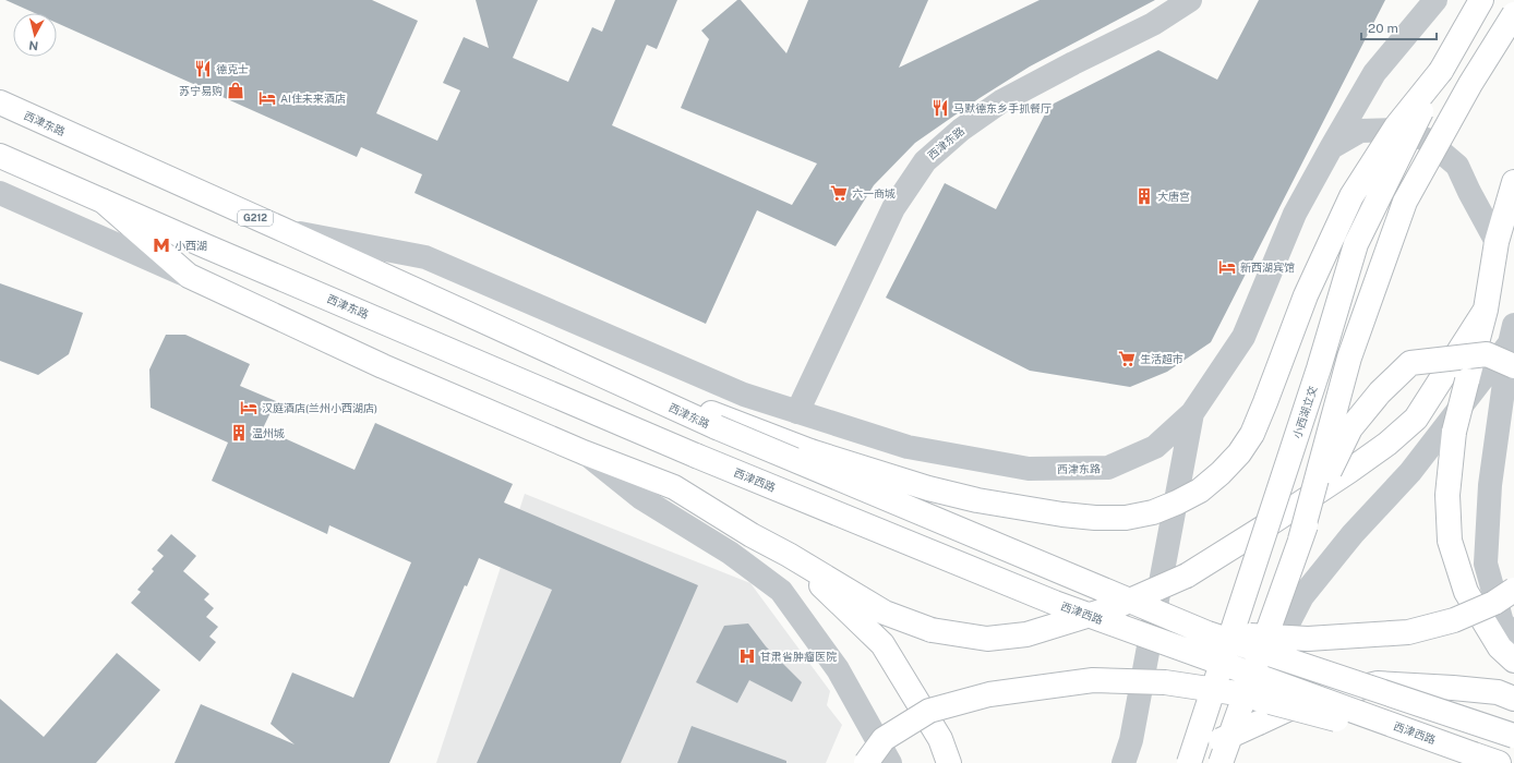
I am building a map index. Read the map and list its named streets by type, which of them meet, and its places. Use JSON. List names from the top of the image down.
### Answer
{
  "streets": {
    "main road": [
      "西津东路",
      "G212",
      "小西湖立交",
      "西津西路"
    ]
  },
  "crossings": [
    ["西津东路", "西津西路"]
  ],
  "places": {
    "restaurant": ["德克士", "马默德东乡手抓餐厅"],
    "shop": ["苏宁易购"],
    "hotel": ["AI住未来酒店", "新西湖宾馆", "汉庭酒店(兰州小西湖店)"],
    "supermarket": ["六一商城", "生活超市"],
    "building": ["大唐宫", "温州城"],
    "metro station": ["小西湖"],
    "hospital": ["甘肃省肿瘤医院"]
  },
  "scale_bar": "20 m",
  "north": "bottom"
}
